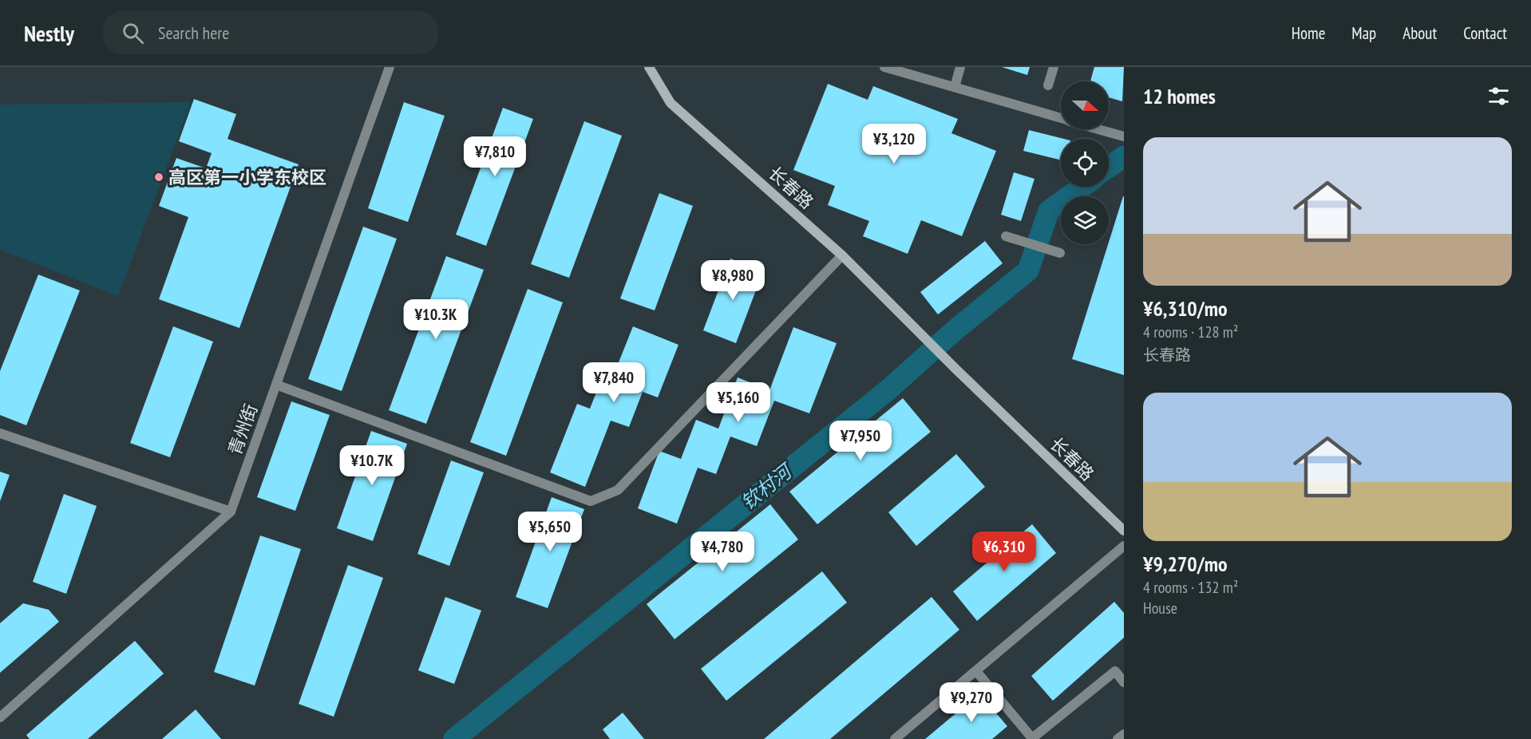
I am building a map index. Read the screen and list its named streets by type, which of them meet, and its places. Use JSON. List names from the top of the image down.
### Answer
{
  "streets": {
    "street": ["长春路", "青州街"]
  },
  "water": ["钦村河"],
  "places": ["高区第一小学东校区"],
  "north": "right",
  "page": {
    "header": "Nestly",
    "search": "Search here",
    "nav": [
      "Home",
      "Map",
      "About",
      "Contact"
    ],
    "heading": "12 homes",
    "price": [
      "¥3,120",
      "¥7,810",
      "¥8,980",
      "¥10.3K",
      "¥7,840",
      "¥5,160",
      "¥7,950",
      "¥10.7K",
      "¥5,650",
      "¥4,780",
      "¥6,310",
      "¥9,270"
    ],
    "list": [
      {
        "name": "¥6,310/mo",
        "note": "4 rooms · 128 m² · 长春路"
      },
      {
        "name": "¥9,270/mo",
        "note": "4 rooms · 132 m² · House"
      }
    ]
  }
}
